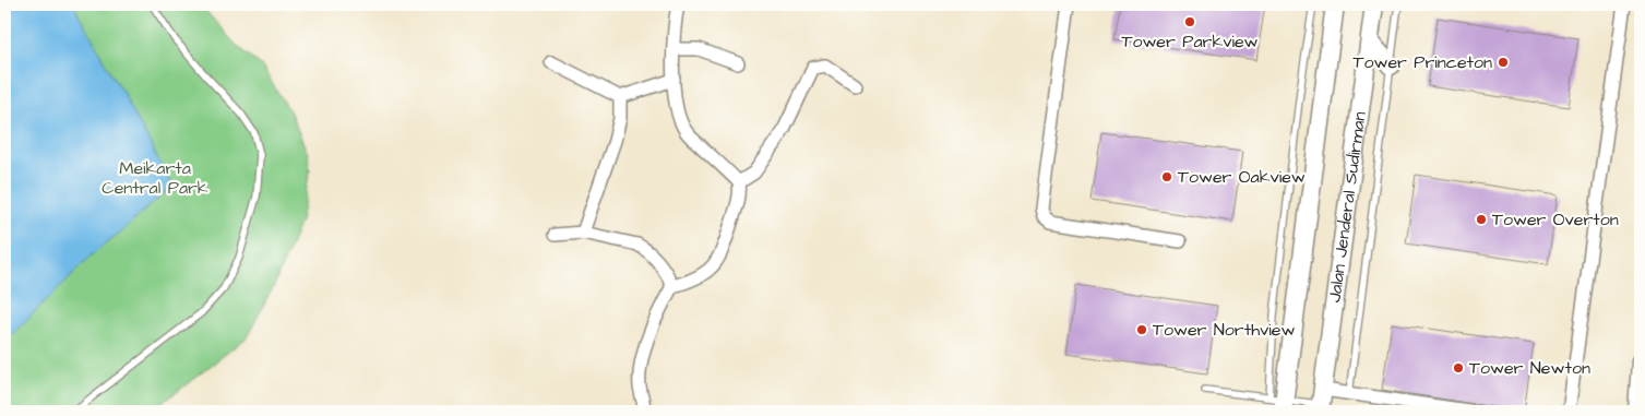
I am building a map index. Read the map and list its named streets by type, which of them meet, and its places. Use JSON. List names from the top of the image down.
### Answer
{
  "streets": {
    "street": ["Jalan Jenderal Sudirman"]
  },
  "parks": ["Meikarta Central Park"],
  "places": [
    "Tower Parkview",
    "Tower Princeton",
    "Tower Oakview",
    "Tower Overton",
    "Tower Northview",
    "Tower Newton"
  ]
}
